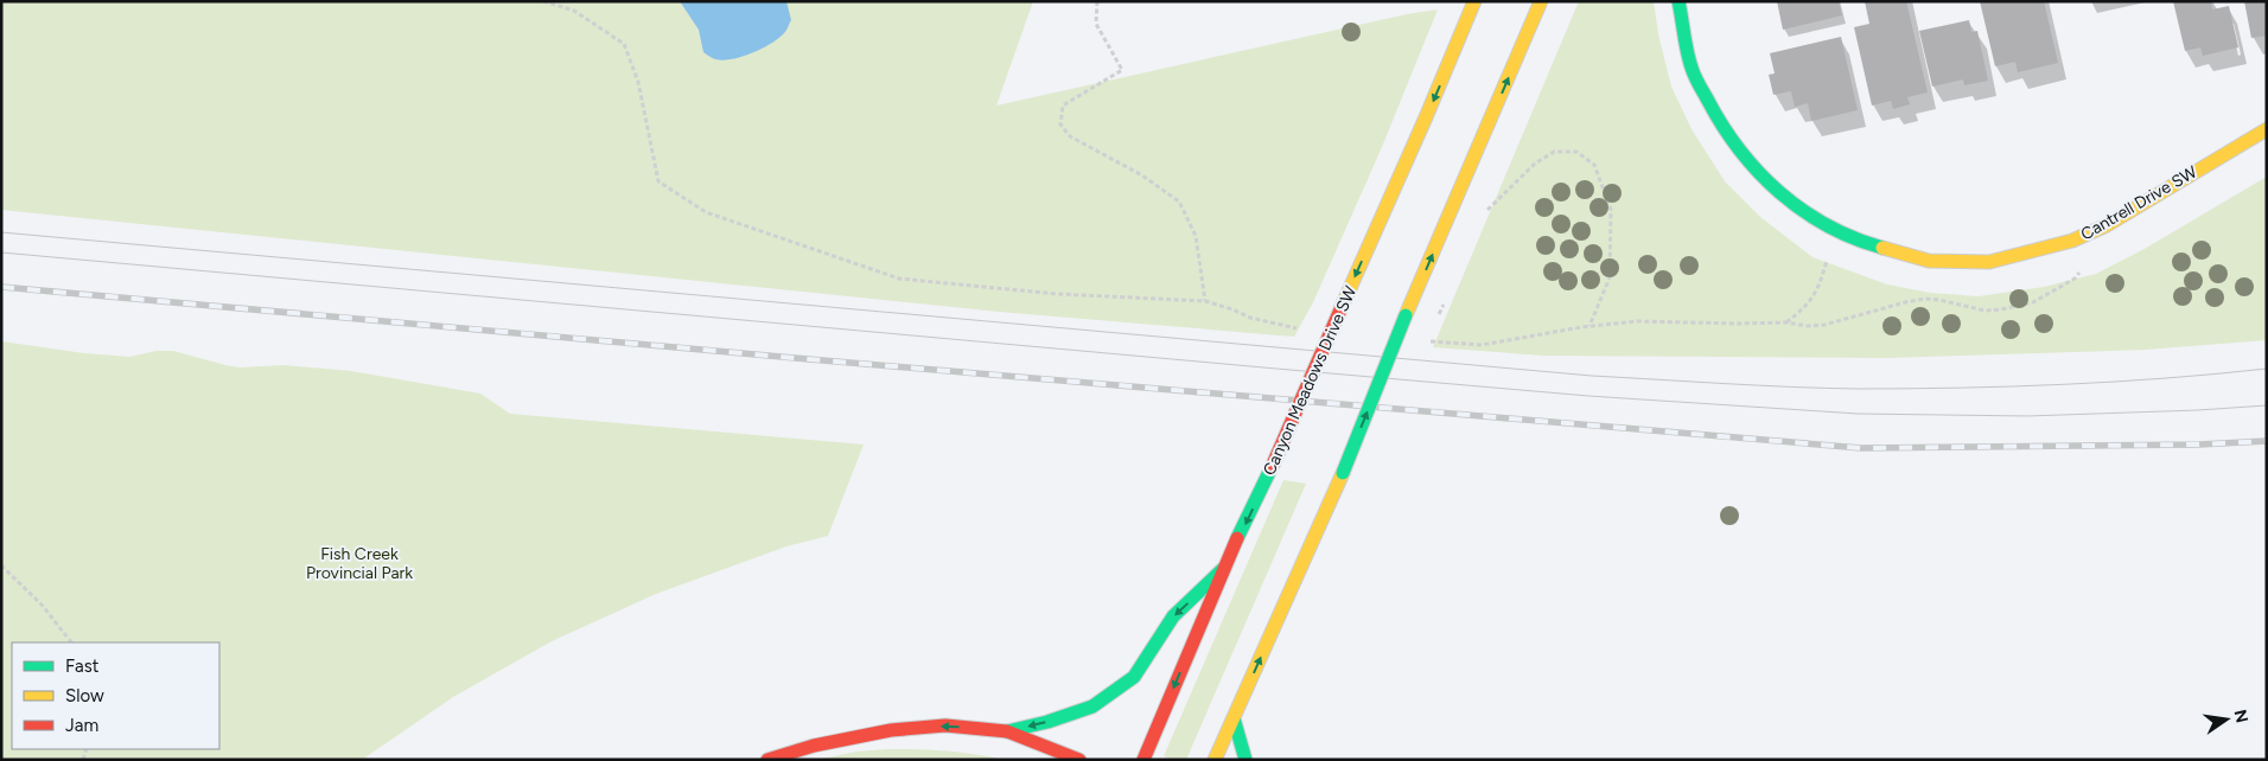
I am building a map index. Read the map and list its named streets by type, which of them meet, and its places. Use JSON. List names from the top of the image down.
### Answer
{
  "streets": {
    "main road": ["Cantrell Drive SW", "Canyon Meadows Drive SW"]
  },
  "parks": ["Fish Creek Provincial Park"],
  "legend": ["Fast", "Slow", "Jam"],
  "north": "right"
}
